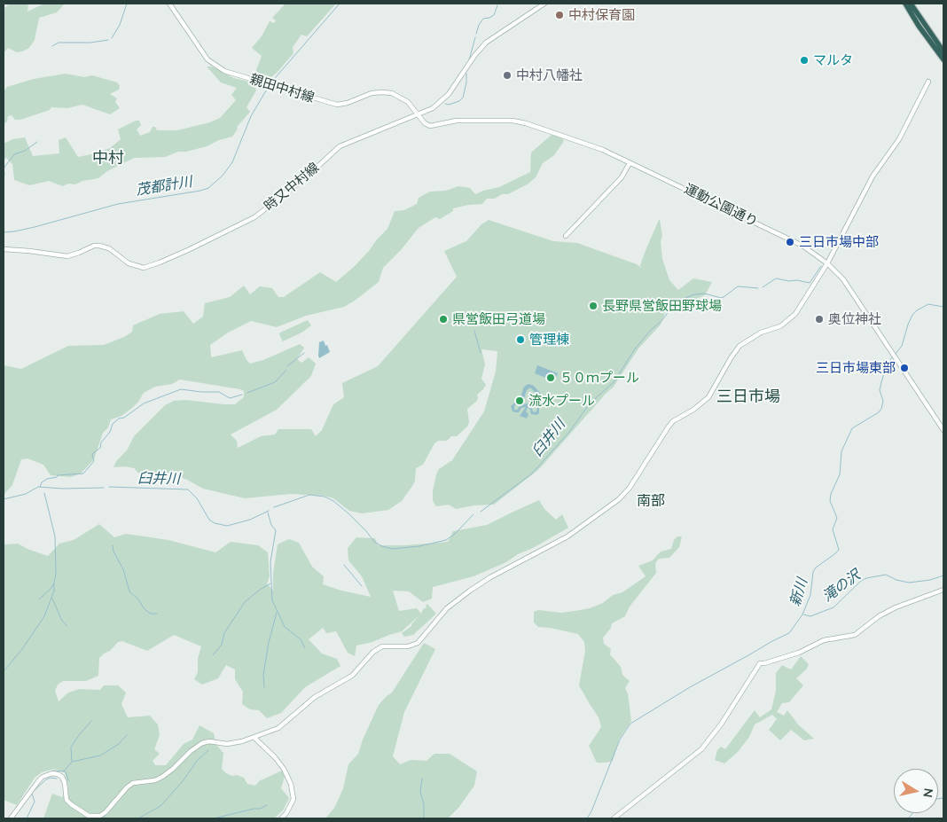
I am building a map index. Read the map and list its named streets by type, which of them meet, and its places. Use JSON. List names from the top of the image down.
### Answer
{
  "streets": {
    "street": ["親田中村線", "時又中村線", "運動公園通り"]
  },
  "crossings": [
    ["親田中村線", "時又中村線"],
    ["親田中村線", "運動公園通り"],
    ["時又中村線", "運動公園通り"]
  ],
  "districts": ["中村", "三日市場", "南部"],
  "water": [
    "茂都計川",
    "臼井川",
    "滝の沢",
    "新川"
  ],
  "places": [
    "中村保育園",
    "マルタ",
    "中村八幡社",
    "三日市場中部",
    "長野県営飯田野球場",
    "県営飯田弓道場",
    "奥位神社",
    "管理棟",
    "三日市場東部",
    "５０ｍプール",
    "流水プール"
  ],
  "north": "right"
}
